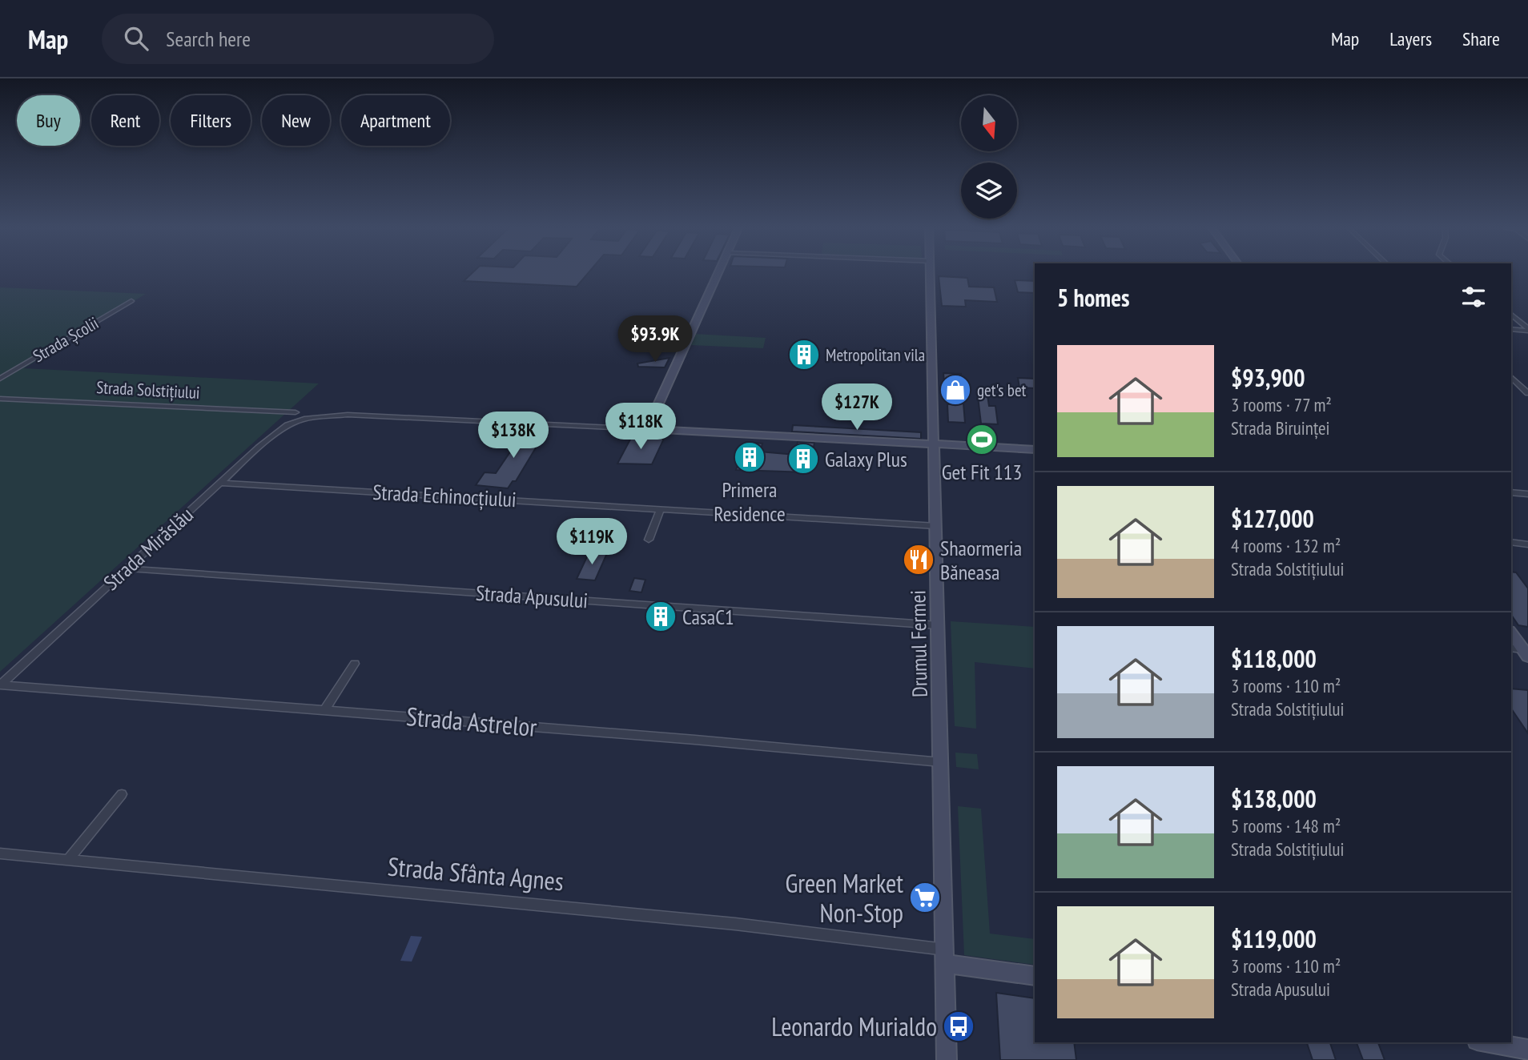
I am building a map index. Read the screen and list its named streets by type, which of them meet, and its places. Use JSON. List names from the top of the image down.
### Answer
{
  "streets": {
    "street": [
      "Strada Școlii",
      "Strada Solstițiului",
      "Strada Echinocțiului",
      "Strada Mirăslău",
      "Strada Apusului",
      "Drumul Fermei",
      "Strada Astrelor",
      "Strada Sfânta Agnes"
    ]
  },
  "crossings": [
    ["Strada Solstițiului", "Strada Mirăslău"],
    ["Strada Echinocțiului", "Strada Mirăslău"],
    ["Strada Echinocțiului", "Drumul Fermei"],
    ["Strada Mirăslău", "Strada Apusului"],
    ["Strada Mirăslău", "Strada Astrelor"],
    ["Strada Apusului", "Drumul Fermei"],
    ["Drumul Fermei", "Strada Astrelor"],
    ["Drumul Fermei", "Strada Sfânta Agnes"]
  ],
  "places": {
    "building": [
      "Metropolitan vila",
      "Primera Residence",
      "Galaxy Plus",
      "CasaC1"
    ],
    "shop": ["get's bet"],
    "sports": ["Get Fit 113"],
    "restaurant": ["Shaormeria Băneasa"],
    "supermarket": ["Green Market Non-Stop"],
    "bus stop": ["Leonardo Murialdo"]
  },
  "north": "bottom",
  "page": {
    "header": "Map",
    "search": "Search here",
    "nav": ["Map", "Layers", "Share"],
    "chip": [
      "Buy",
      "Rent",
      "Filters",
      "New",
      "Apartment"
    ],
    "heading": "5 homes",
    "price": [
      "$93.9K",
      "$127K",
      "$118K",
      "$138K",
      "$119K"
    ],
    "list": [
      {
        "name": "$93,900",
        "note": "3 rooms · 77 m² · Strada Biruinței"
      },
      {
        "name": "$127,000",
        "note": "4 rooms · 132 m² · Strada Solstițiului"
      },
      {
        "name": "$118,000",
        "note": "3 rooms · 110 m² · Strada Solstițiului"
      },
      {
        "name": "$138,000",
        "note": "5 rooms · 148 m² · Strada Solstițiului"
      },
      {
        "name": "$119,000",
        "note": "3 rooms · 110 m² · Strada Apusului"
      }
    ]
  }
}
